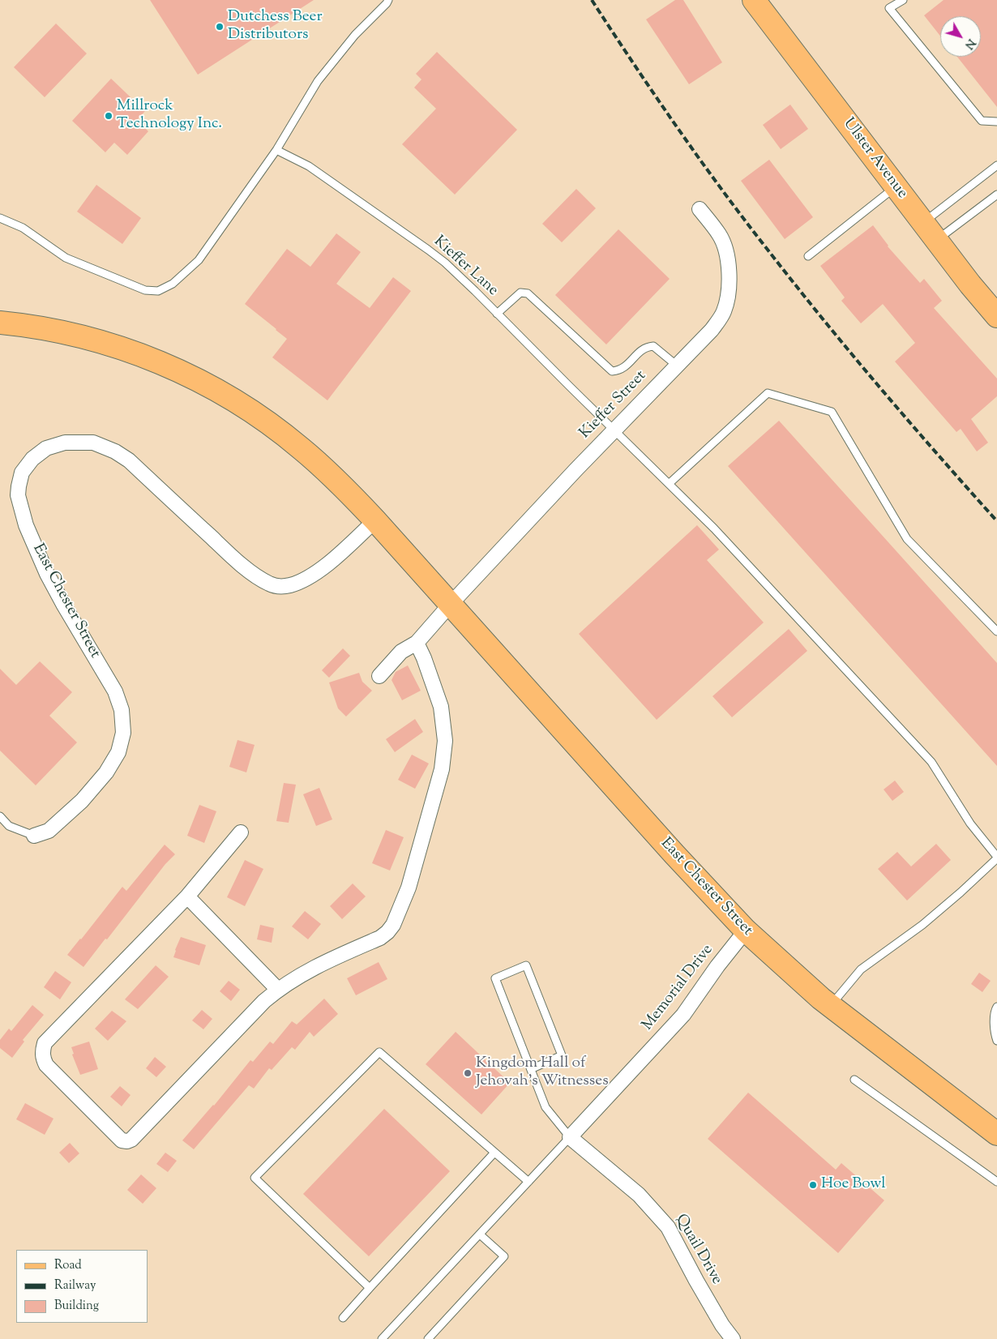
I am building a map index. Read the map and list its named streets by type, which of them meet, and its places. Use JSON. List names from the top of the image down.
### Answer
{
  "streets": {
    "main road": ["Ulster Avenue", "East Chester Street"],
    "street": ["Kieffer Street", "Memorial Drive", "Quail Drive"],
    "lane": ["Kieffer Lane"]
  },
  "crossings": [
    ["Kieffer Lane", "Kieffer Street"],
    ["Kieffer Street", "East Chester Street"],
    ["East Chester Street", "Memorial Drive"],
    ["Memorial Drive", "Quail Drive"]
  ],
  "places": [
    "Dutchess Beer Distributors",
    "Millrock Technology Inc.",
    "Kingdom Hall of Jehovah's Witnesses",
    "Hoe Bowl"
  ],
  "legend": ["Road", "Railway", "Building"],
  "north": "bottom right"
}
